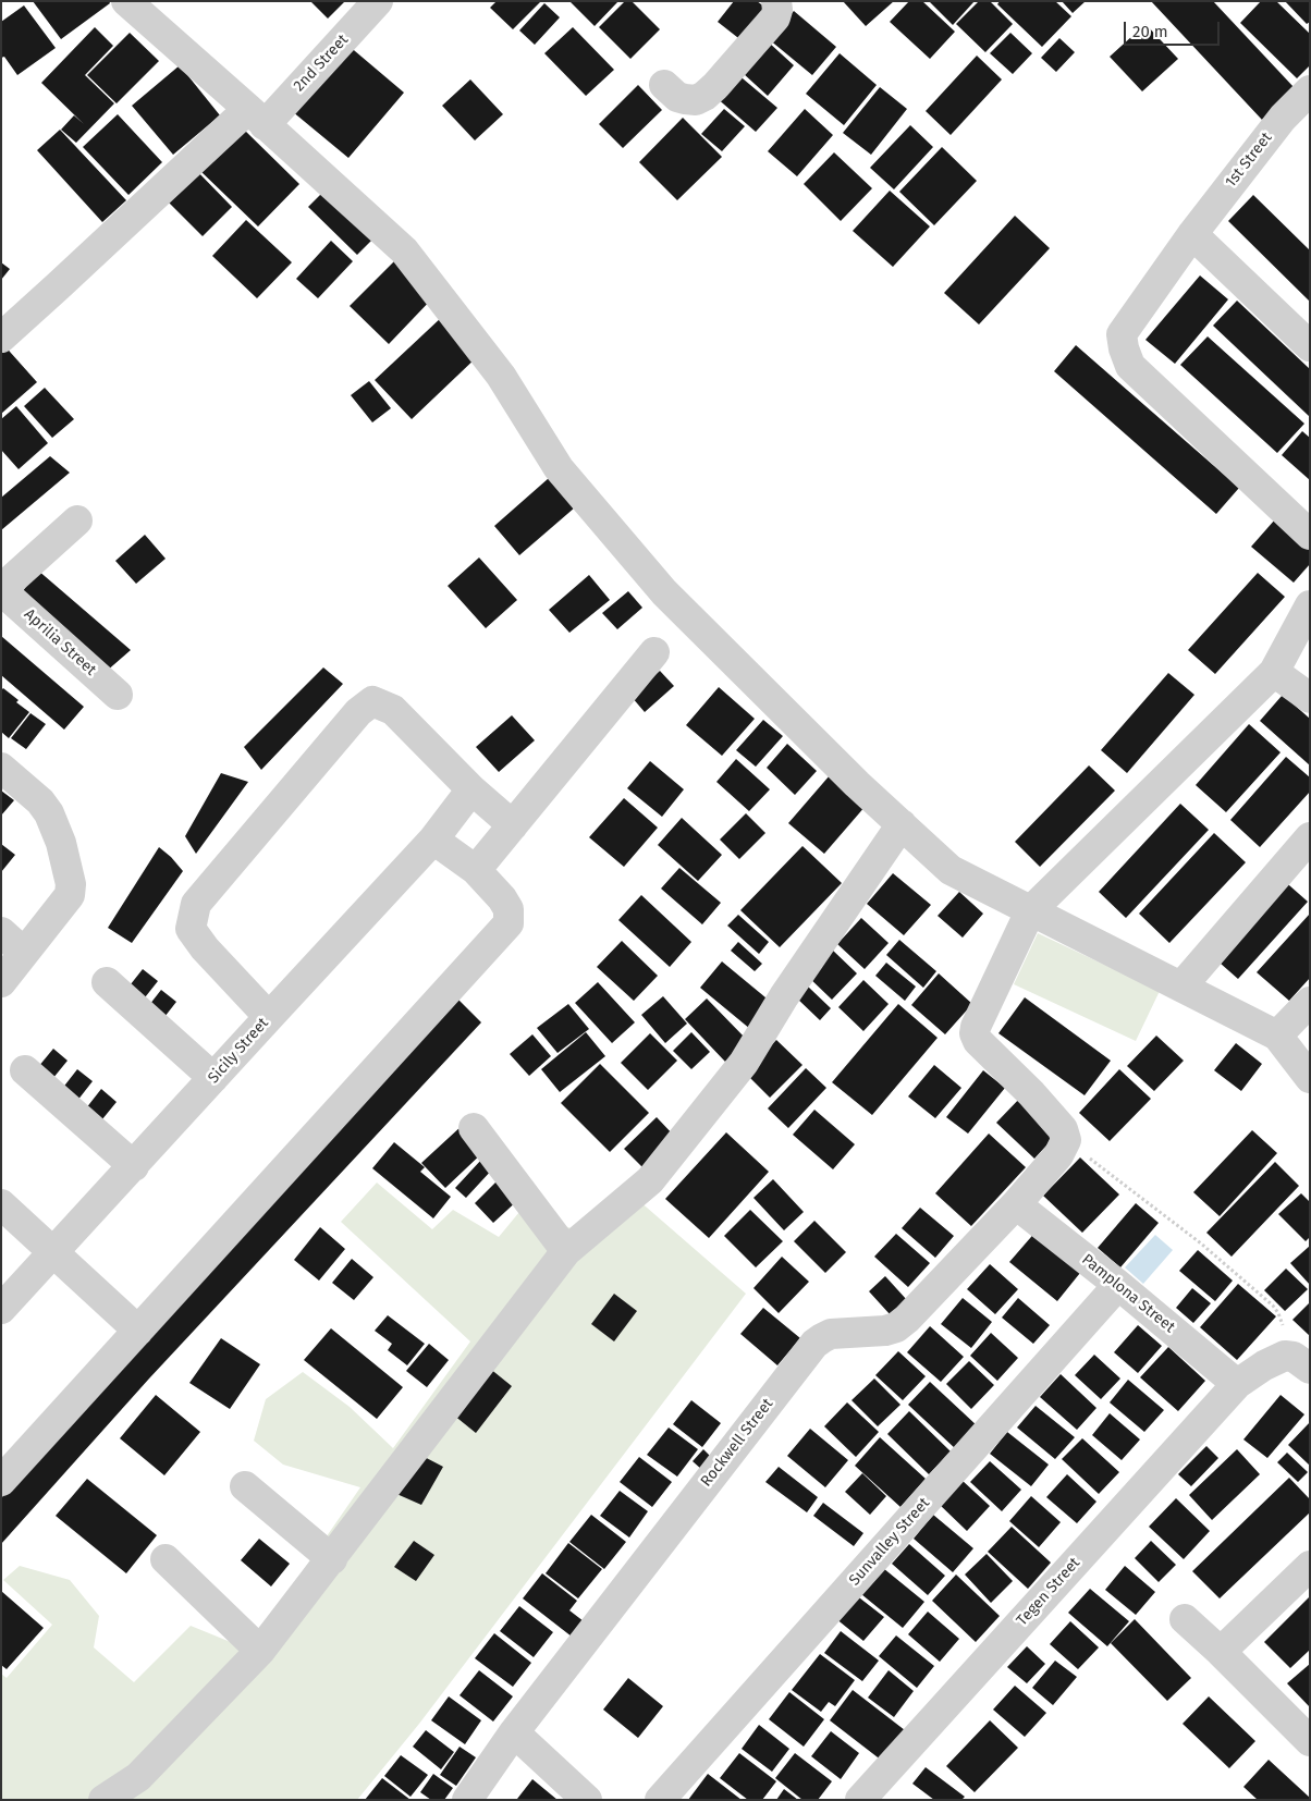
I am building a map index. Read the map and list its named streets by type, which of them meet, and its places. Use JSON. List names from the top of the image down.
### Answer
{
  "streets": {
    "street": [
      "2nd Street",
      "1st Street",
      "Aprilia Street",
      "Sicily Street",
      "Pamplona Street",
      "Rockwell Street",
      "Sunvalley Street",
      "Tegen Street"
    ]
  },
  "crossings": [
    ["Pamplona Street", "Rockwell Street"],
    ["Pamplona Street", "Sunvalley Street"],
    ["Pamplona Street", "Tegen Street"]
  ],
  "scale_bar": "20 m"
}
